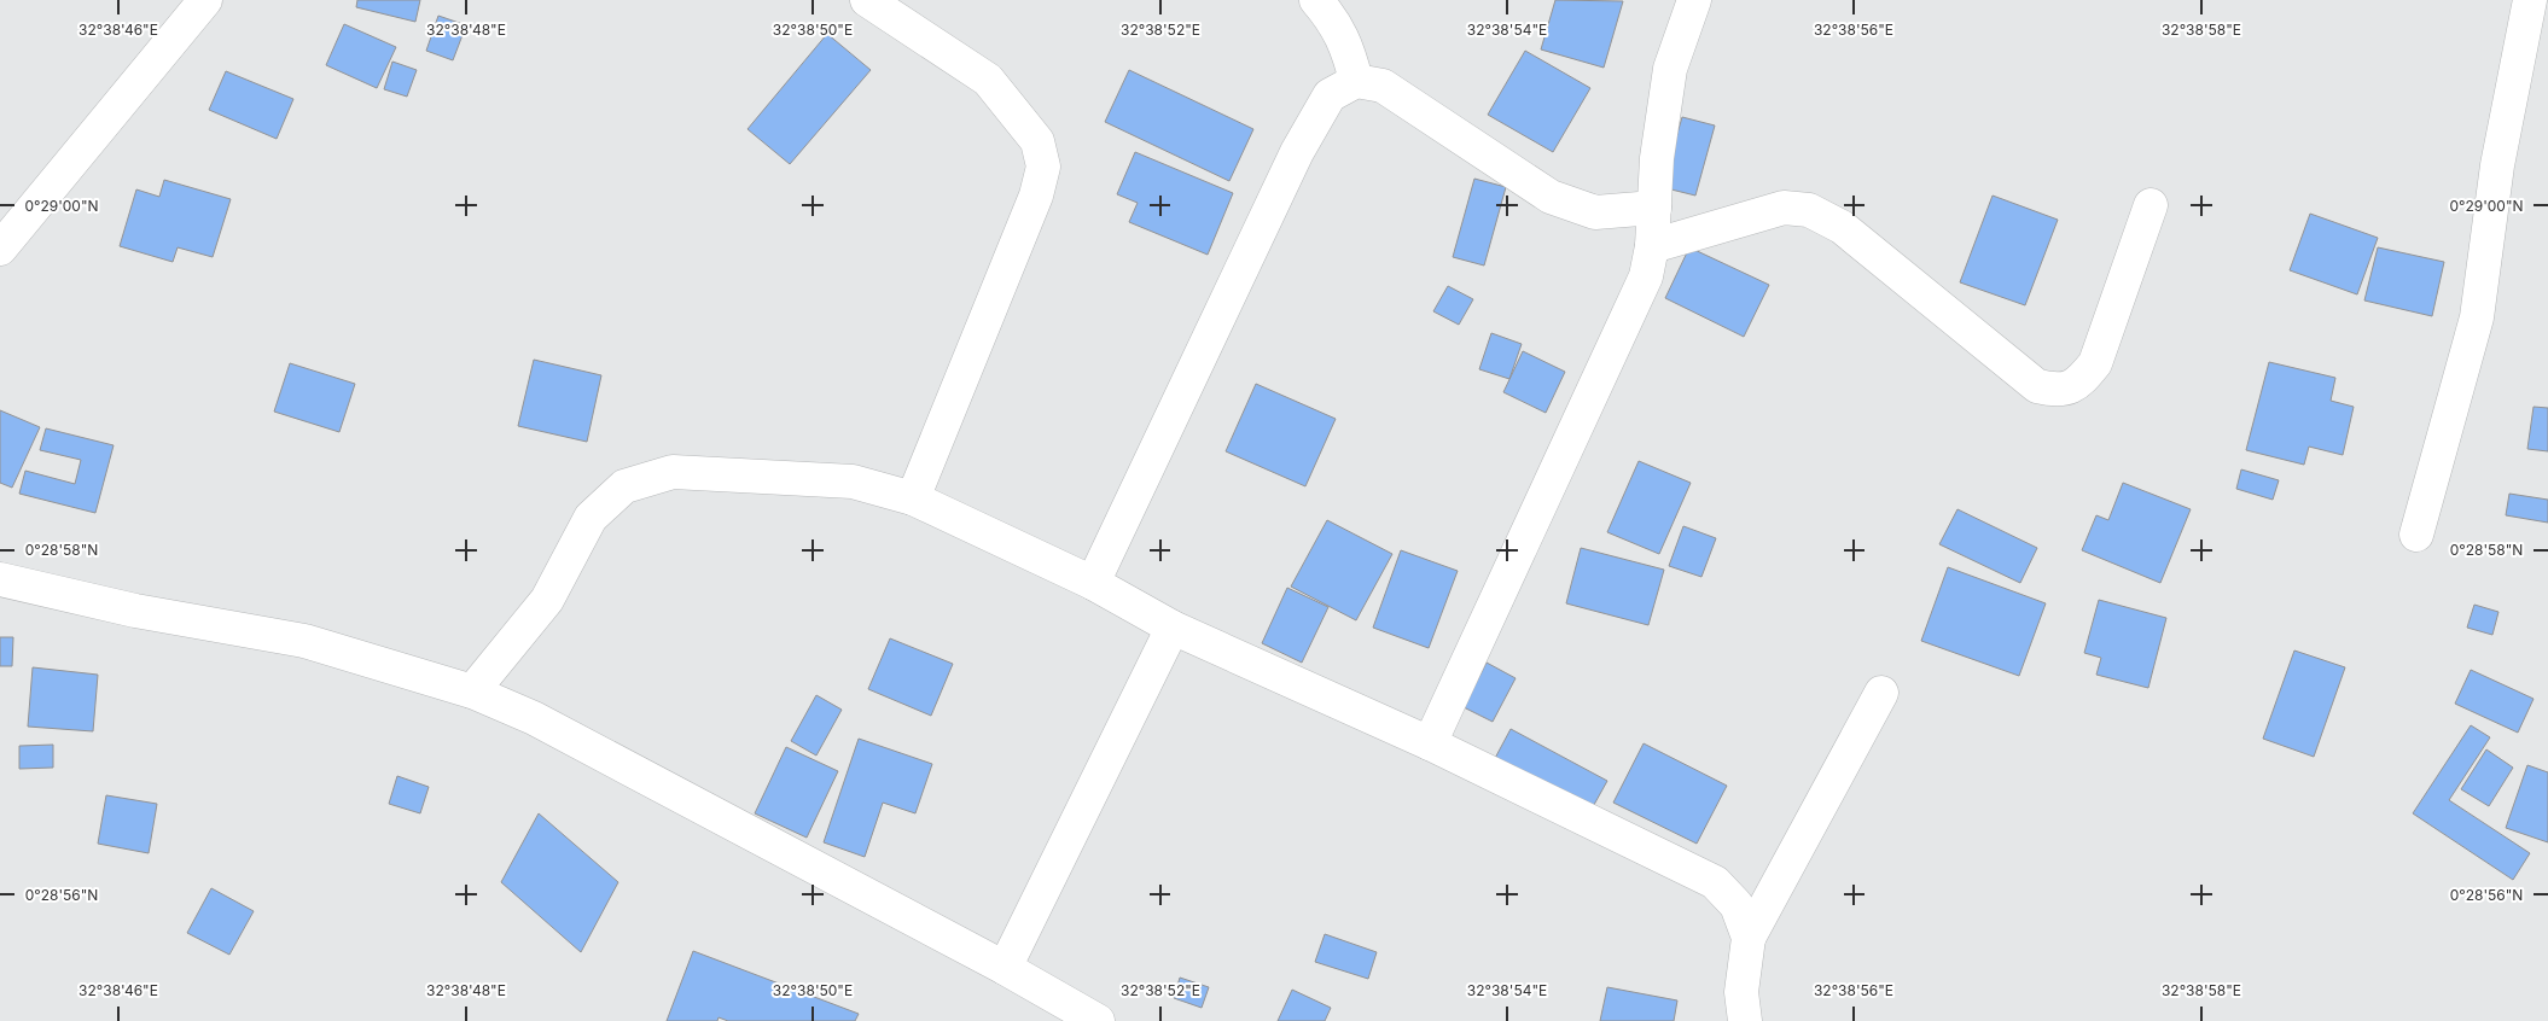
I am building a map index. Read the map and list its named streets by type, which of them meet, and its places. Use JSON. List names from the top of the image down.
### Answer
{
  "coordinates": [
    "32°38'46\"E",
    "32°38'48\"E",
    "32°38'50\"E",
    "32°38'52\"E",
    "32°38'54\"E",
    "32°38'56\"E",
    "32°38'58\"E",
    "0°29'00\"N",
    "0°28'58\"N",
    "0°28'56\"N"
  ]
}
